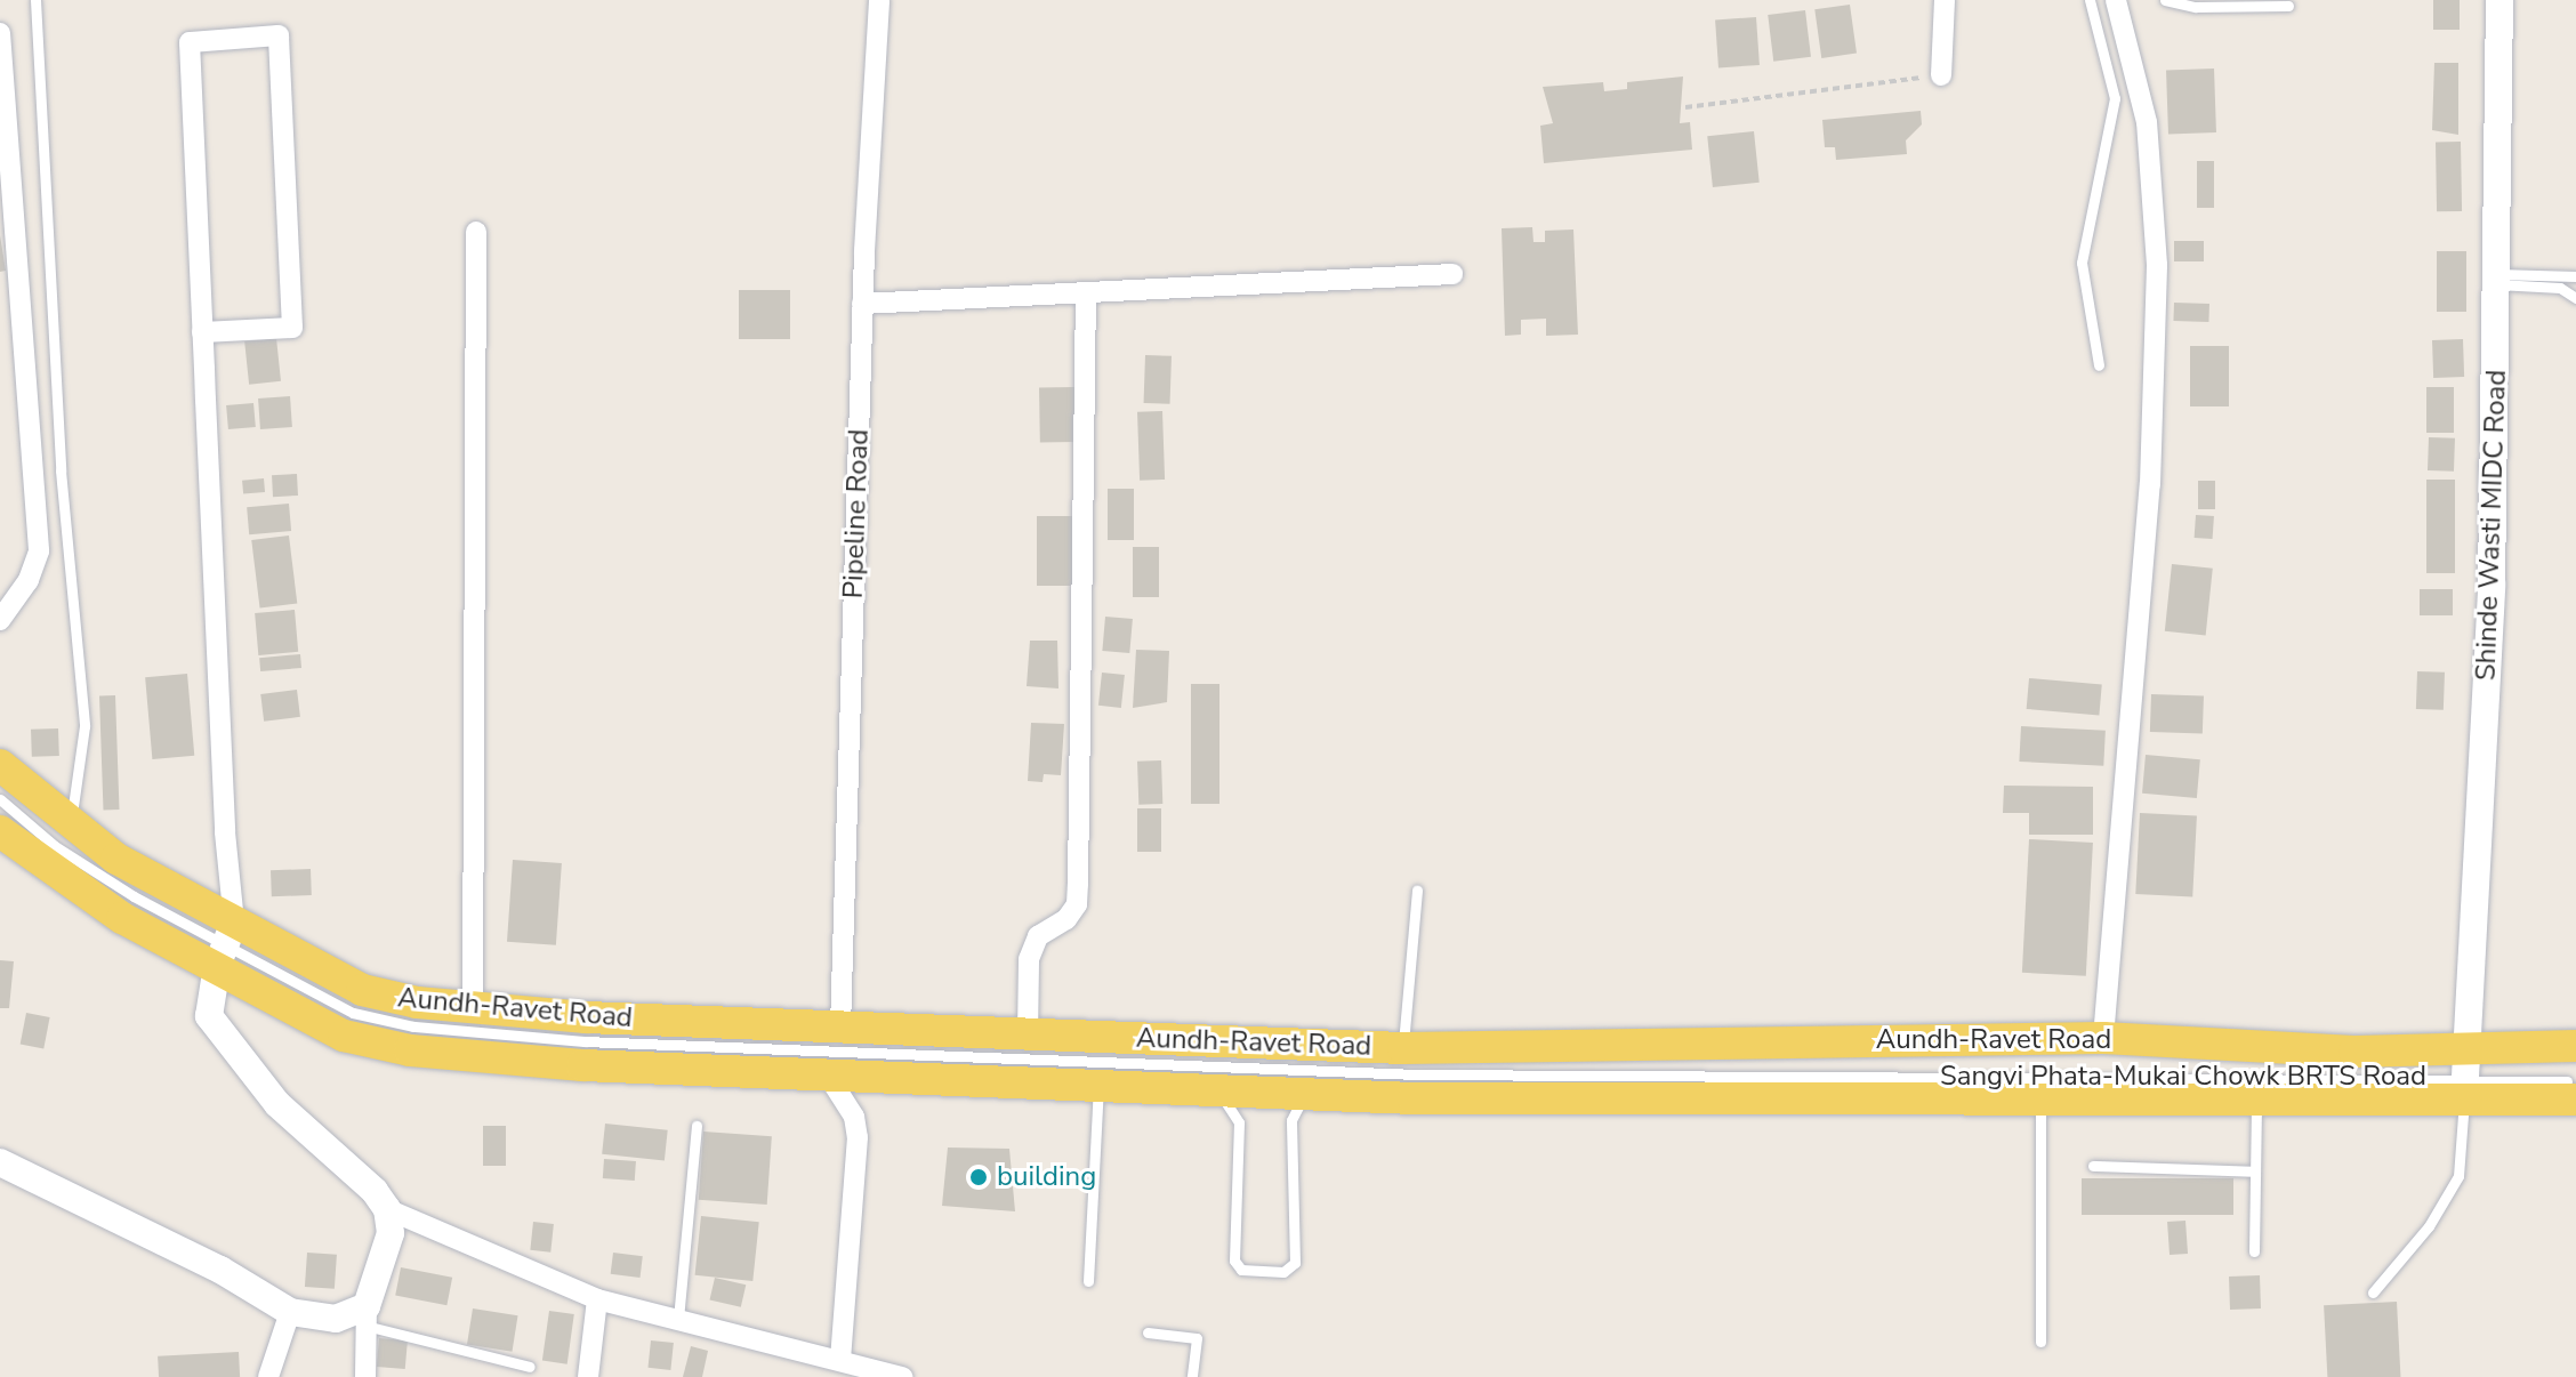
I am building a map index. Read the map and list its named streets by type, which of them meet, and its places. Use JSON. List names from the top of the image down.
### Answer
{
  "streets": {
    "main road": ["Aundh-Ravet Road"],
    "street": ["Pipeline Road", "Shinde Wasti MIDC Road"],
    "lane": ["Sangvi Phata-Mukai Chowk BRTS Road"]
  },
  "crossings": [
    ["Pipeline Road", "Aundh-Ravet Road"],
    ["Shinde Wasti MIDC Road", "Aundh-Ravet Road"],
    ["Shinde Wasti MIDC Road", "Sangvi Phata-Mukai Chowk BRTS Road"],
    ["Aundh-Ravet Road", "Sangvi Phata-Mukai Chowk BRTS Road"]
  ],
  "places": ["building"]
}
